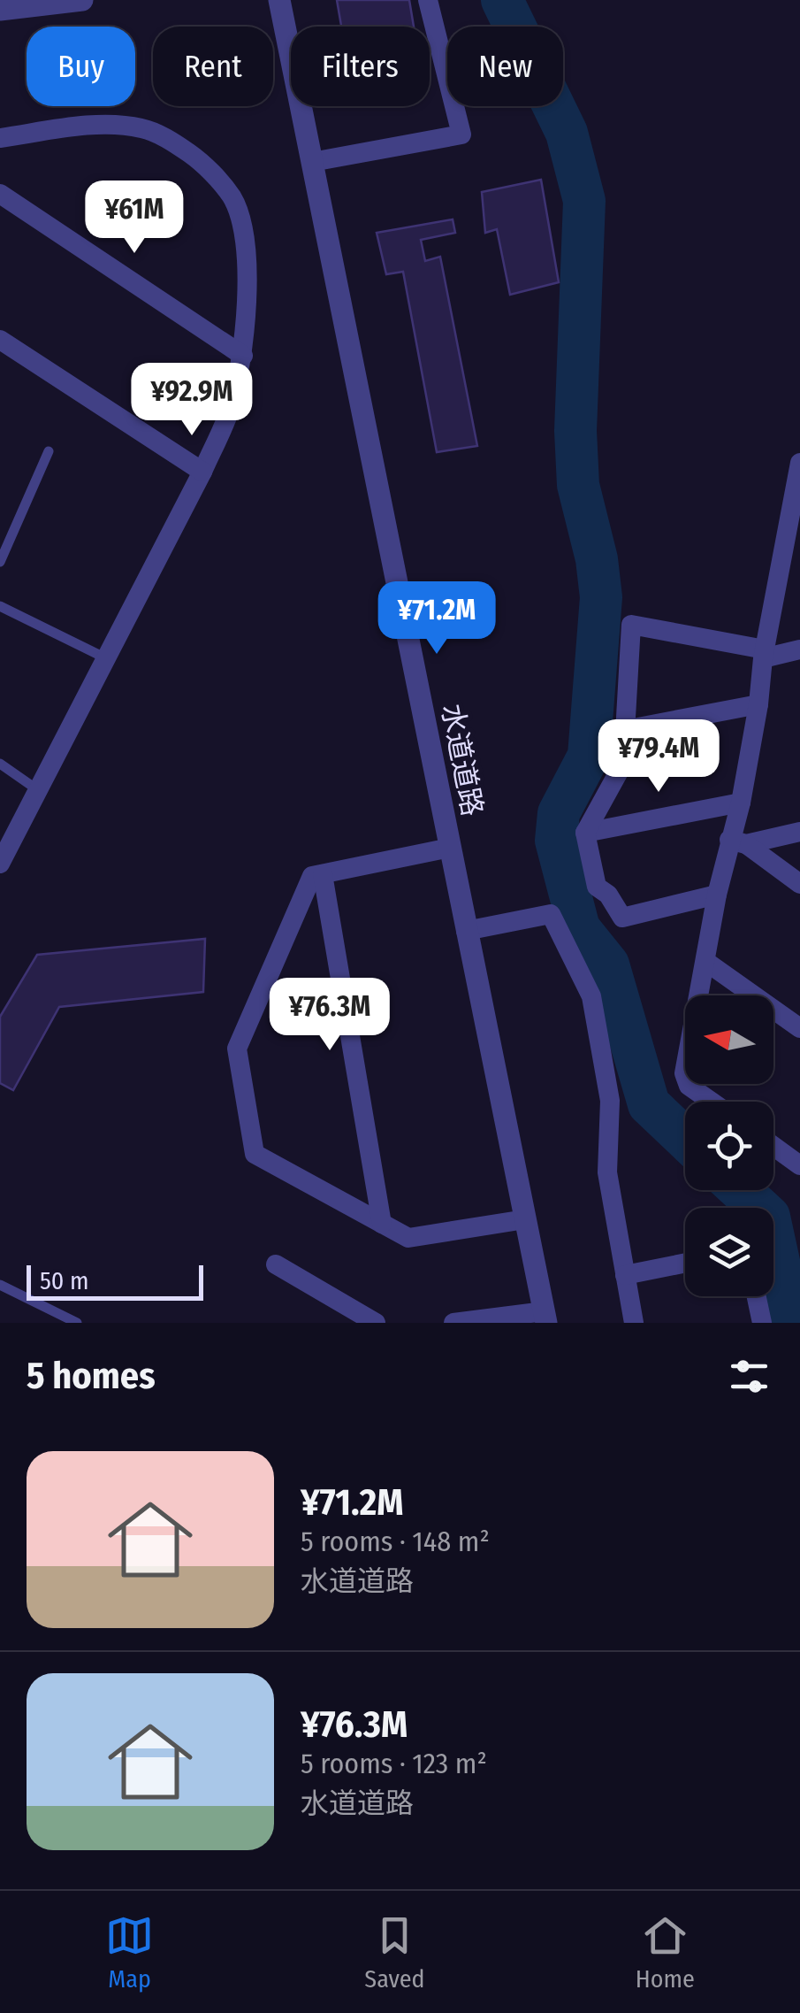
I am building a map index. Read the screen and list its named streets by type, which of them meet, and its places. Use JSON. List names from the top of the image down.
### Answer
{
  "streets": {
    "street": ["水道道路"]
  },
  "scale_bar": "50 m",
  "north": "left",
  "page": {
    "chip": [
      "Buy",
      "Rent",
      "Filters",
      "New"
    ],
    "price": [
      "¥61M",
      "¥92.9M",
      "¥71.2M",
      "¥79.4M",
      "¥76.3M"
    ],
    "scale": "50 m",
    "heading": "5 homes",
    "list": [
      {
        "name": "¥71.2M",
        "note": "5 rooms · 148 m² · 水道道路"
      },
      {
        "name": "¥76.3M",
        "note": "5 rooms · 123 m² · 水道道路"
      }
    ],
    "tabs": ["Map", "Saved", "Home"]
  }
}
